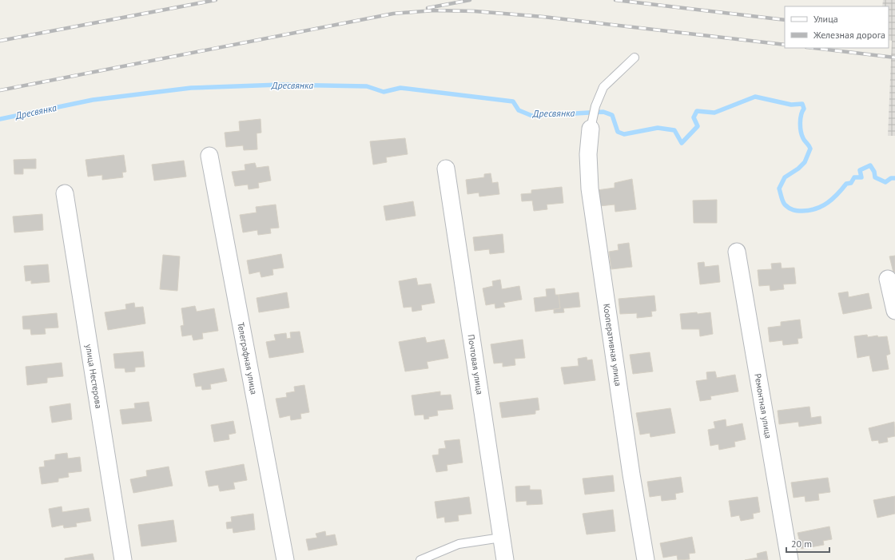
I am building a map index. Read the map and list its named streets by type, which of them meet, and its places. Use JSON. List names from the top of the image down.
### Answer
{
  "streets": {
    "street": [
      "Кооперативная улица",
      "Телеграфная улица",
      "Почтовая улица",
      "улица Нестерова",
      "Ремонтная улица"
    ]
  },
  "water": ["Дресвянка"],
  "legend": ["Улица", "Железная дорога"],
  "scale_bar": "20 m"
}
